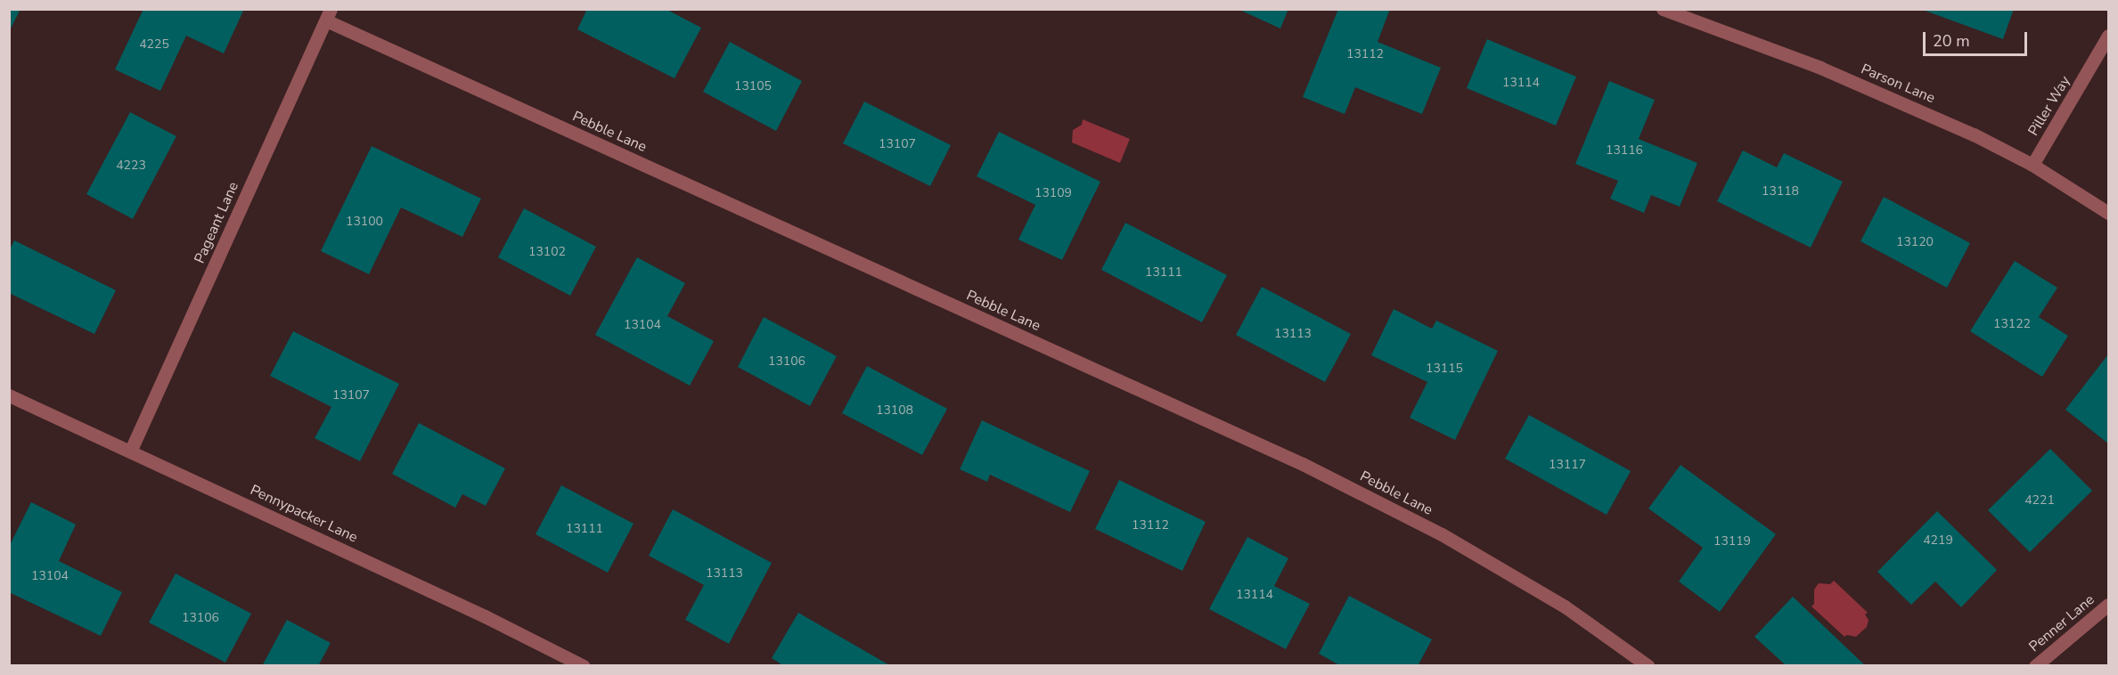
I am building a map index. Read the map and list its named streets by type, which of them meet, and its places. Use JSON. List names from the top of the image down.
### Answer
{
  "streets": {
    "street": [
      "Parson Lane",
      "Piller Way",
      "Pebble Lane",
      "Pageant Lane",
      "Pennypacker Lane",
      "Penner Lane"
    ]
  },
  "crossings": [
    ["Parson Lane", "Piller Way"],
    ["Pebble Lane", "Pageant Lane"],
    ["Pageant Lane", "Pennypacker Lane"]
  ],
  "house_numbers": [
    "4225",
    "13112",
    "13114",
    "13105",
    "13107",
    "13116",
    "4223",
    "13118",
    "13109",
    "13100",
    "13120",
    "13102",
    "13111",
    "13122",
    "13104",
    "13113",
    "13106",
    "13115",
    "13107",
    "13108",
    "13117",
    "4221",
    "13112",
    "13111",
    "4219",
    "13119",
    "13113",
    "13104",
    "13114",
    "13106"
  ],
  "scale_bar": "20 m"
}
